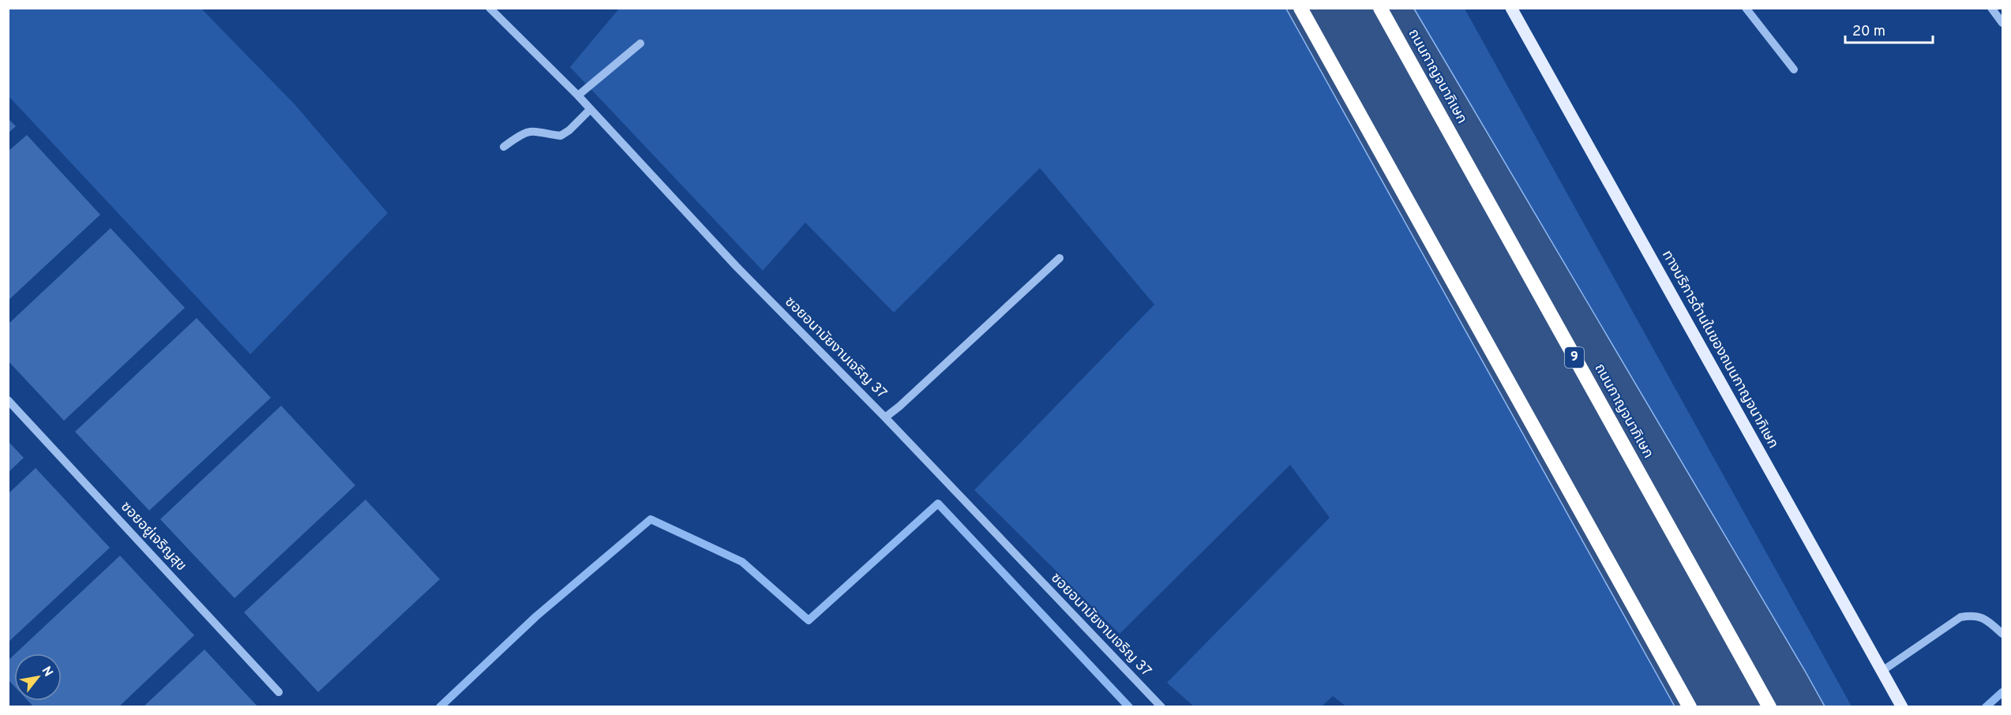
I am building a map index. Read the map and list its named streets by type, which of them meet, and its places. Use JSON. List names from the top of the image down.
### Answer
{
  "streets": {
    "highway": ["ถนนกาญจนาภิเษก", "9"],
    "main road": ["ทางบริการด้านในของถนนกาญจนาภิเษก"],
    "street": ["ซอยอนามัยงามเจริญ 37", "ซอยอยู่เจริญสุข"]
  },
  "scale_bar": "20 m",
  "north": "top right"
}
